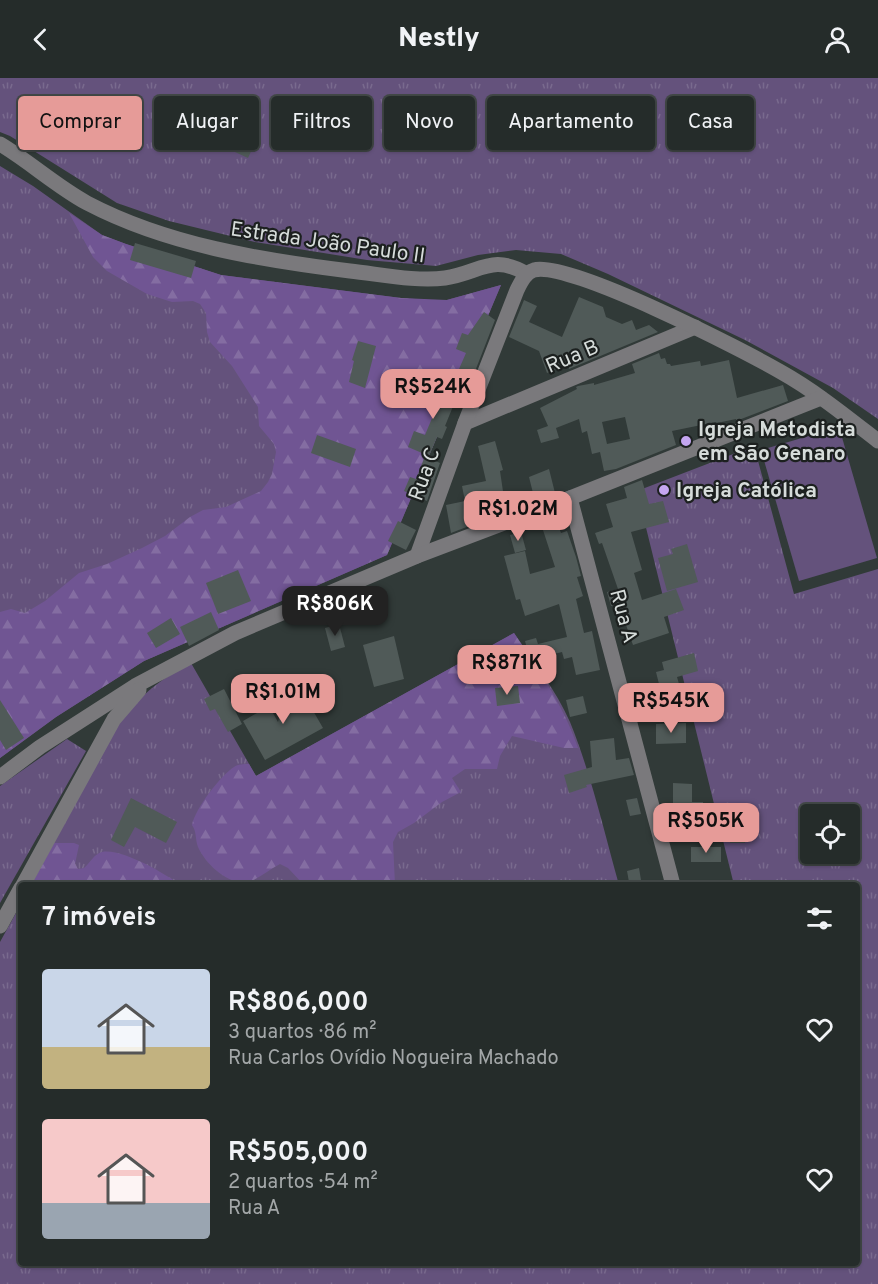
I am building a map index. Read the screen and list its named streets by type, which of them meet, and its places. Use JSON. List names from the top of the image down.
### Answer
{
  "streets": {
    "street": [
      "Estrada João Paulo II",
      "Rua B",
      "Rua C",
      "Rua A"
    ]
  },
  "crossings": [
    ["Estrada João Paulo II", "Rua B"],
    ["Estrada João Paulo II", "Rua C"],
    ["Rua B", "Rua C"]
  ],
  "places": ["Igreja Metodista em São Genaro", "Igreja Católica"],
  "page": {
    "header": "Nestly",
    "chip": [
      "Comprar",
      "Alugar",
      "Filtros",
      "Novo",
      "Apartamento",
      "Casa"
    ],
    "price": [
      "R$524K",
      "R$1.02M",
      "R$806K",
      "R$871K",
      "R$1.01M",
      "R$545K",
      "R$505K"
    ],
    "heading": "7 imóveis",
    "list": [
      {
        "name": "R$806,000",
        "note": "3 quartos · 86 m² · Rua Carlos Ovídio Nogueira Machado"
      },
      {
        "name": "R$505,000",
        "note": "2 quartos · 54 m² · Rua A"
      }
    ]
  }
}
